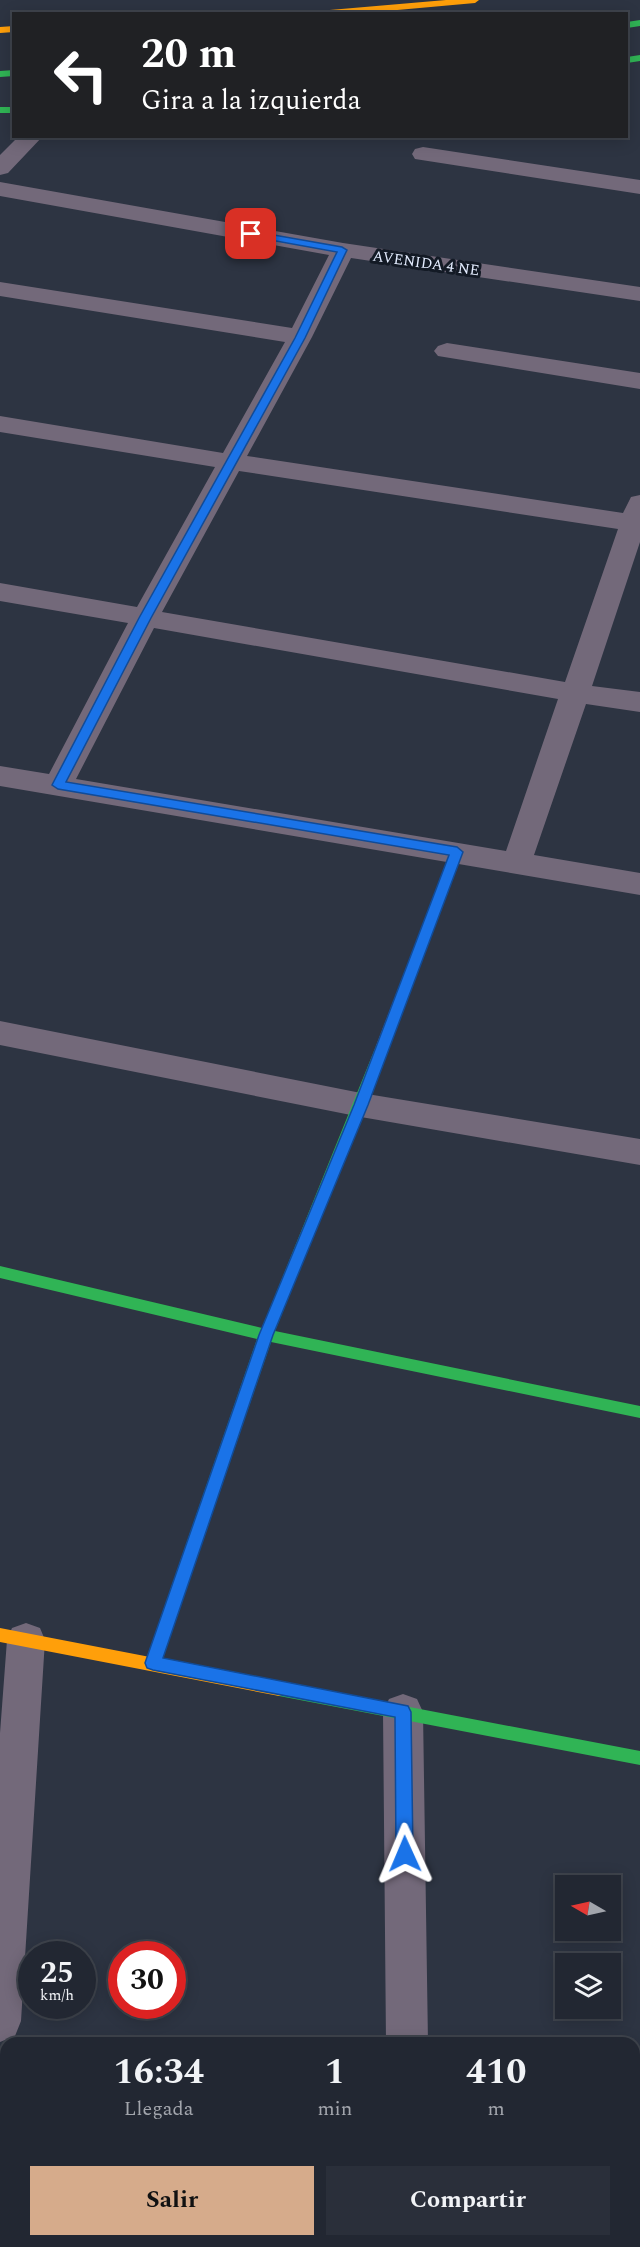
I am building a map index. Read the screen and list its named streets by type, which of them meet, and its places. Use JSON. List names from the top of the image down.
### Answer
{
  "streets": {
    "street": ["AVENIDA 4 NE"]
  },
  "north": "left",
  "page": {
    "turn": ["20 m", "Gira a la izquierda"],
    "speed": "25 km/h",
    "limit": "30",
    "eta": [
      "16:34",
      "Llegada",
      "1",
      "min",
      "410",
      "m"
    ],
    "buttons": ["Salir", "Compartir"]
  }
}
